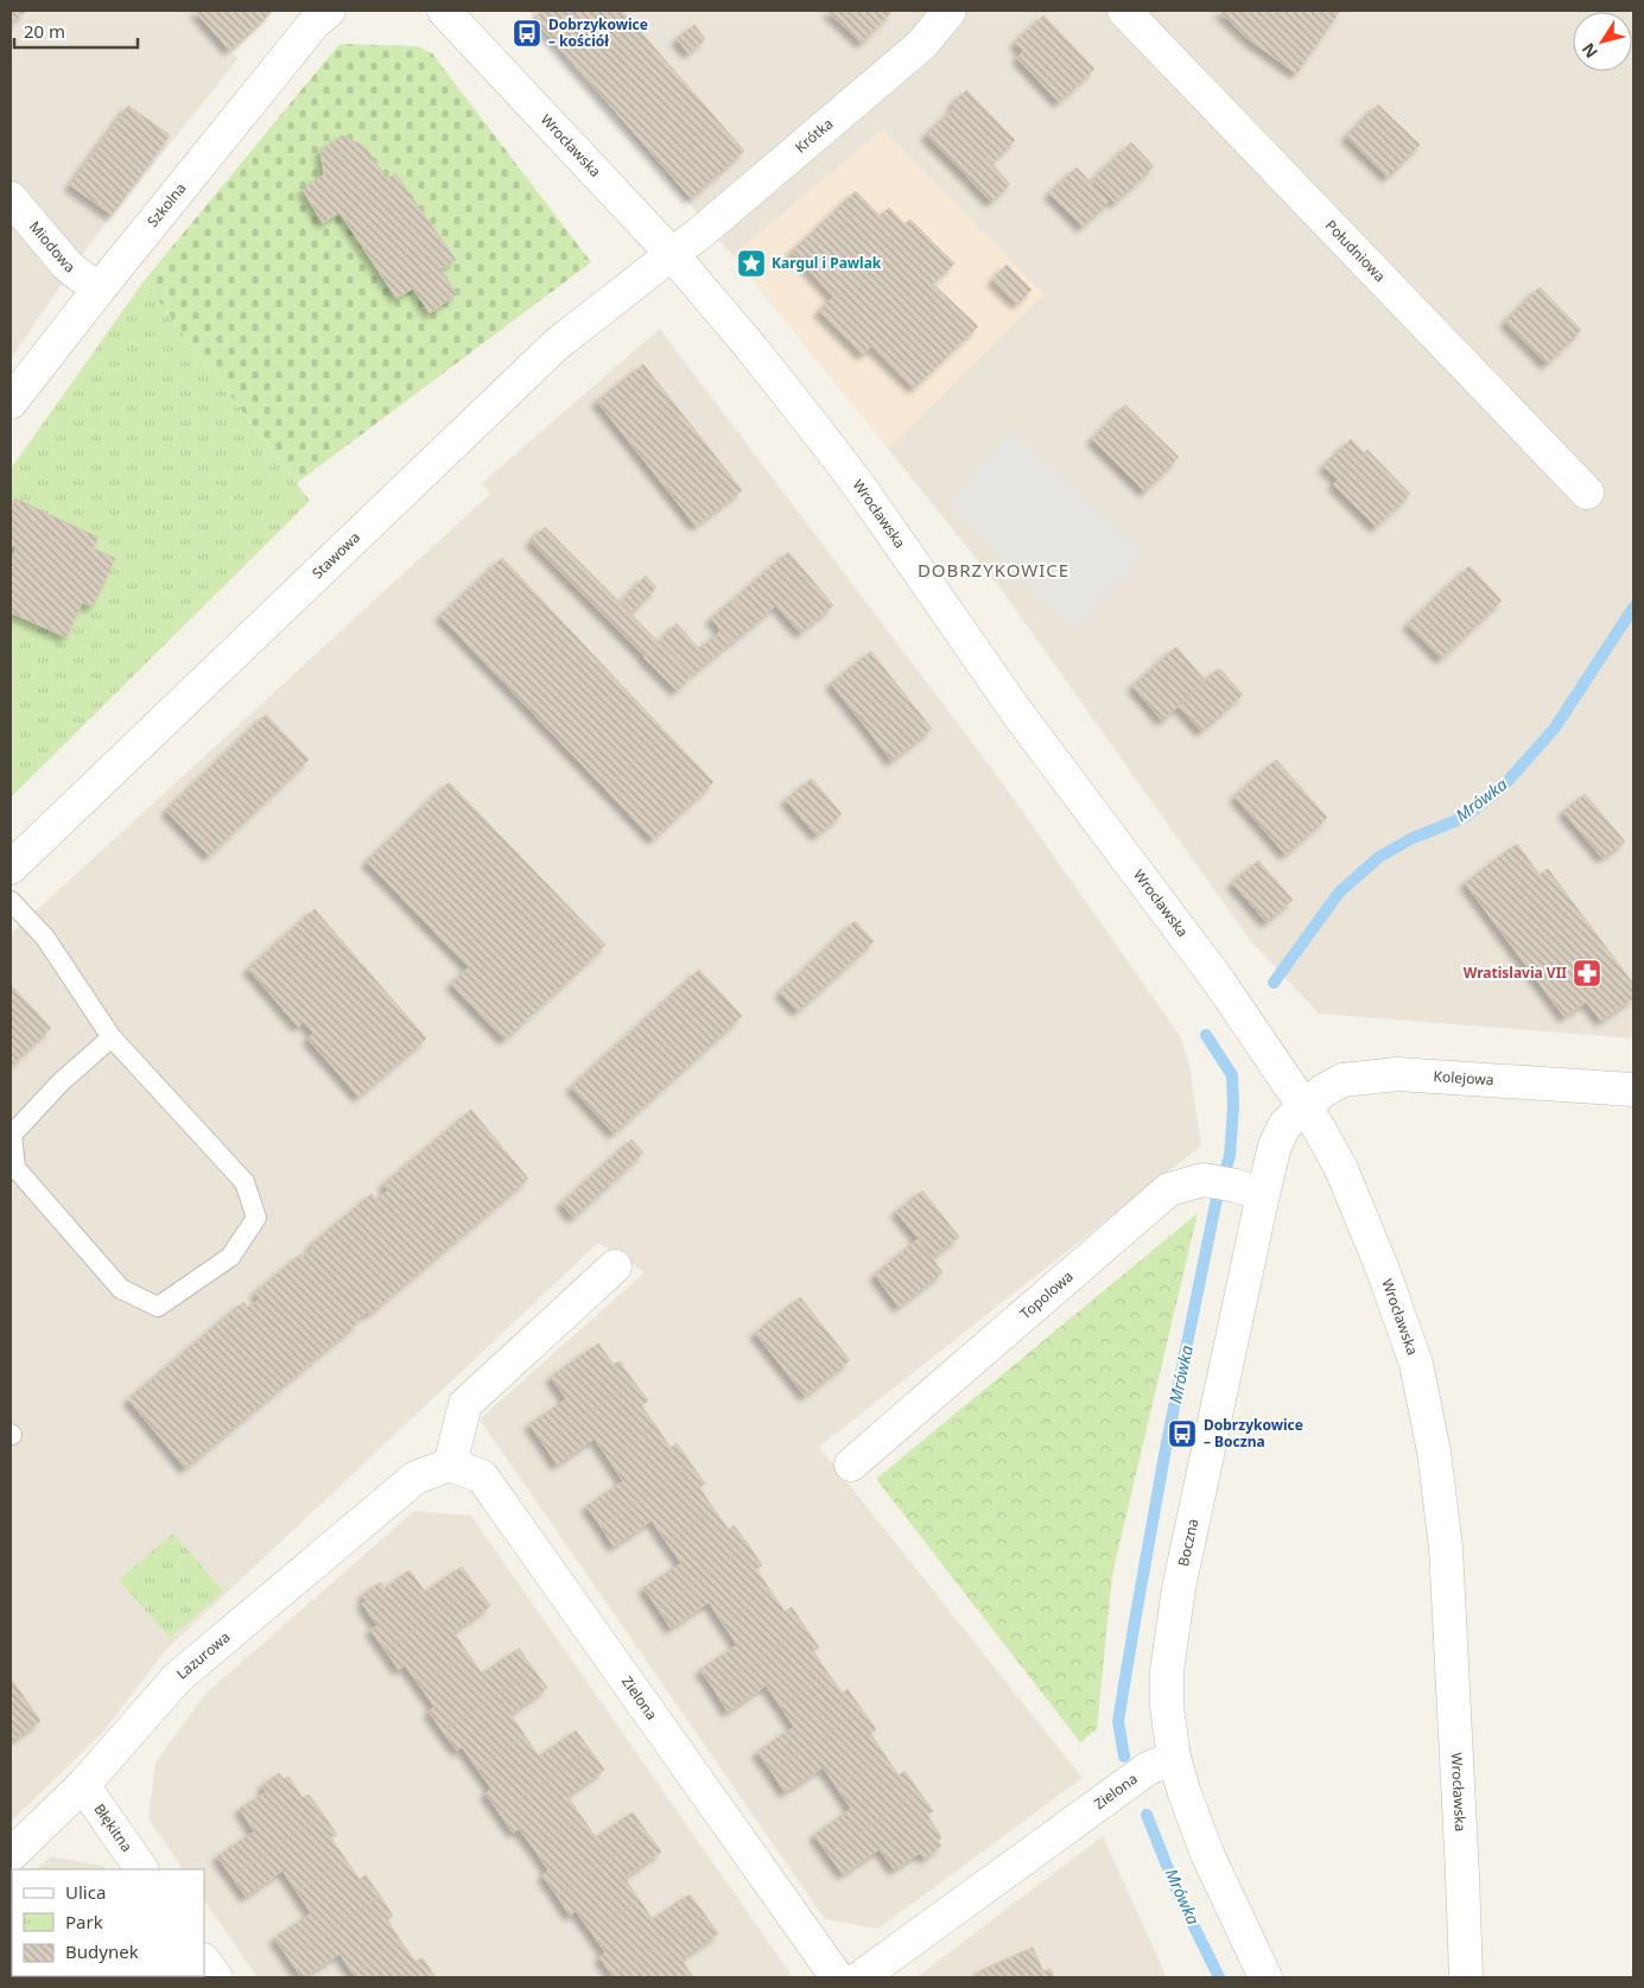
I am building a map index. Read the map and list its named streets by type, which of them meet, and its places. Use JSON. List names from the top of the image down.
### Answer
{
  "streets": {
    "street": [
      "Krótka",
      "Wrocławska",
      "Szkolna",
      "Miodowa",
      "Południowa",
      "Stawowa",
      "Kolejowa",
      "Topolowa",
      "Boczna",
      "Lazurowa",
      "Zielona",
      "Błękitna"
    ]
  },
  "crossings": [
    ["Krótka", "Wrocławska"],
    ["Krótka", "Stawowa"],
    ["Wrocławska", "Stawowa"],
    ["Wrocławska", "Kolejowa"],
    ["Wrocławska", "Boczna"],
    ["Szkolna", "Miodowa"],
    ["Kolejowa", "Boczna"],
    ["Topolowa", "Boczna"],
    ["Boczna", "Zielona"],
    ["Lazurowa", "Zielona"],
    ["Lazurowa", "Błękitna"]
  ],
  "districts": ["DOBRZYKOWICE"],
  "water": ["Mrówka"],
  "places": {
    "bus stop": ["Dobrzykowice – kościół", "Dobrzykowice – Boczna"],
    "place": ["Kargul i Pawlak"],
    "pharmacy": ["Wratislavia VII"]
  },
  "legend": ["Ulica", "Park", "Budynek"],
  "scale_bar": "20 m",
  "north": "bottom left"
}
